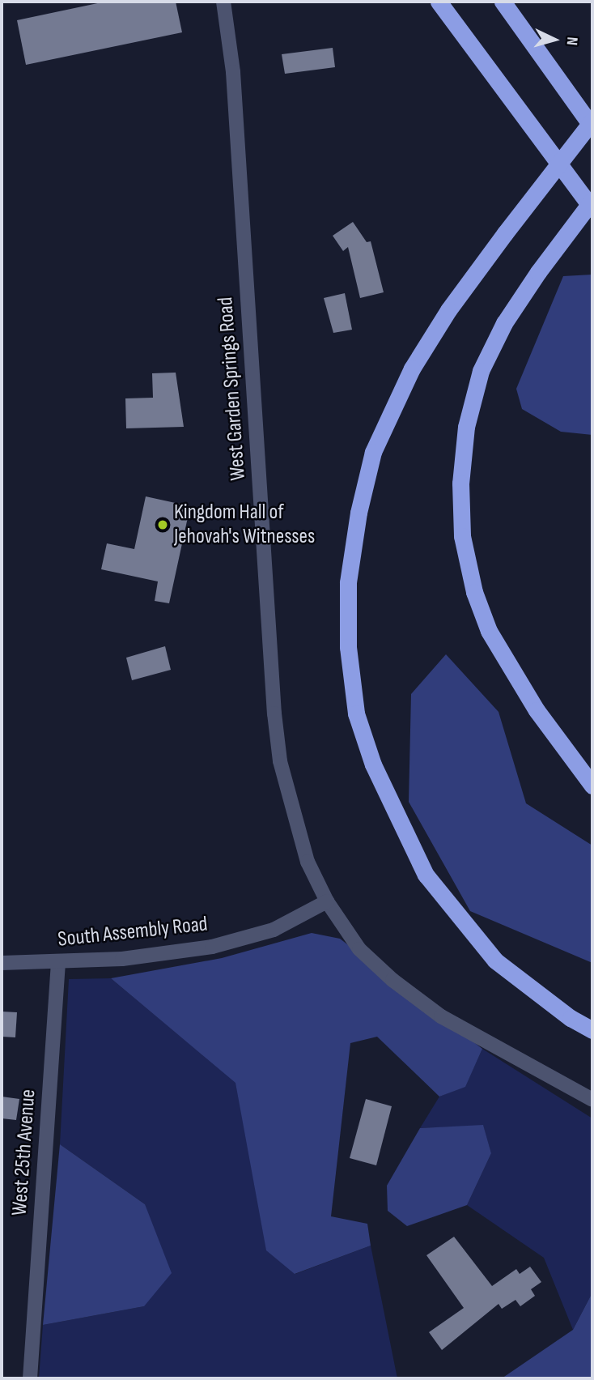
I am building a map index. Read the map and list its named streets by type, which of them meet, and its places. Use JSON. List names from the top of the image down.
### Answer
{
  "streets": {
    "street": ["West Garden Springs Road", "South Assembly Road", "West 25th Avenue"]
  },
  "crossings": [
    ["West Garden Springs Road", "South Assembly Road"],
    ["South Assembly Road", "West 25th Avenue"]
  ],
  "places": ["Kingdom Hall of Jehovah's Witnesses"],
  "north": "right"
}
